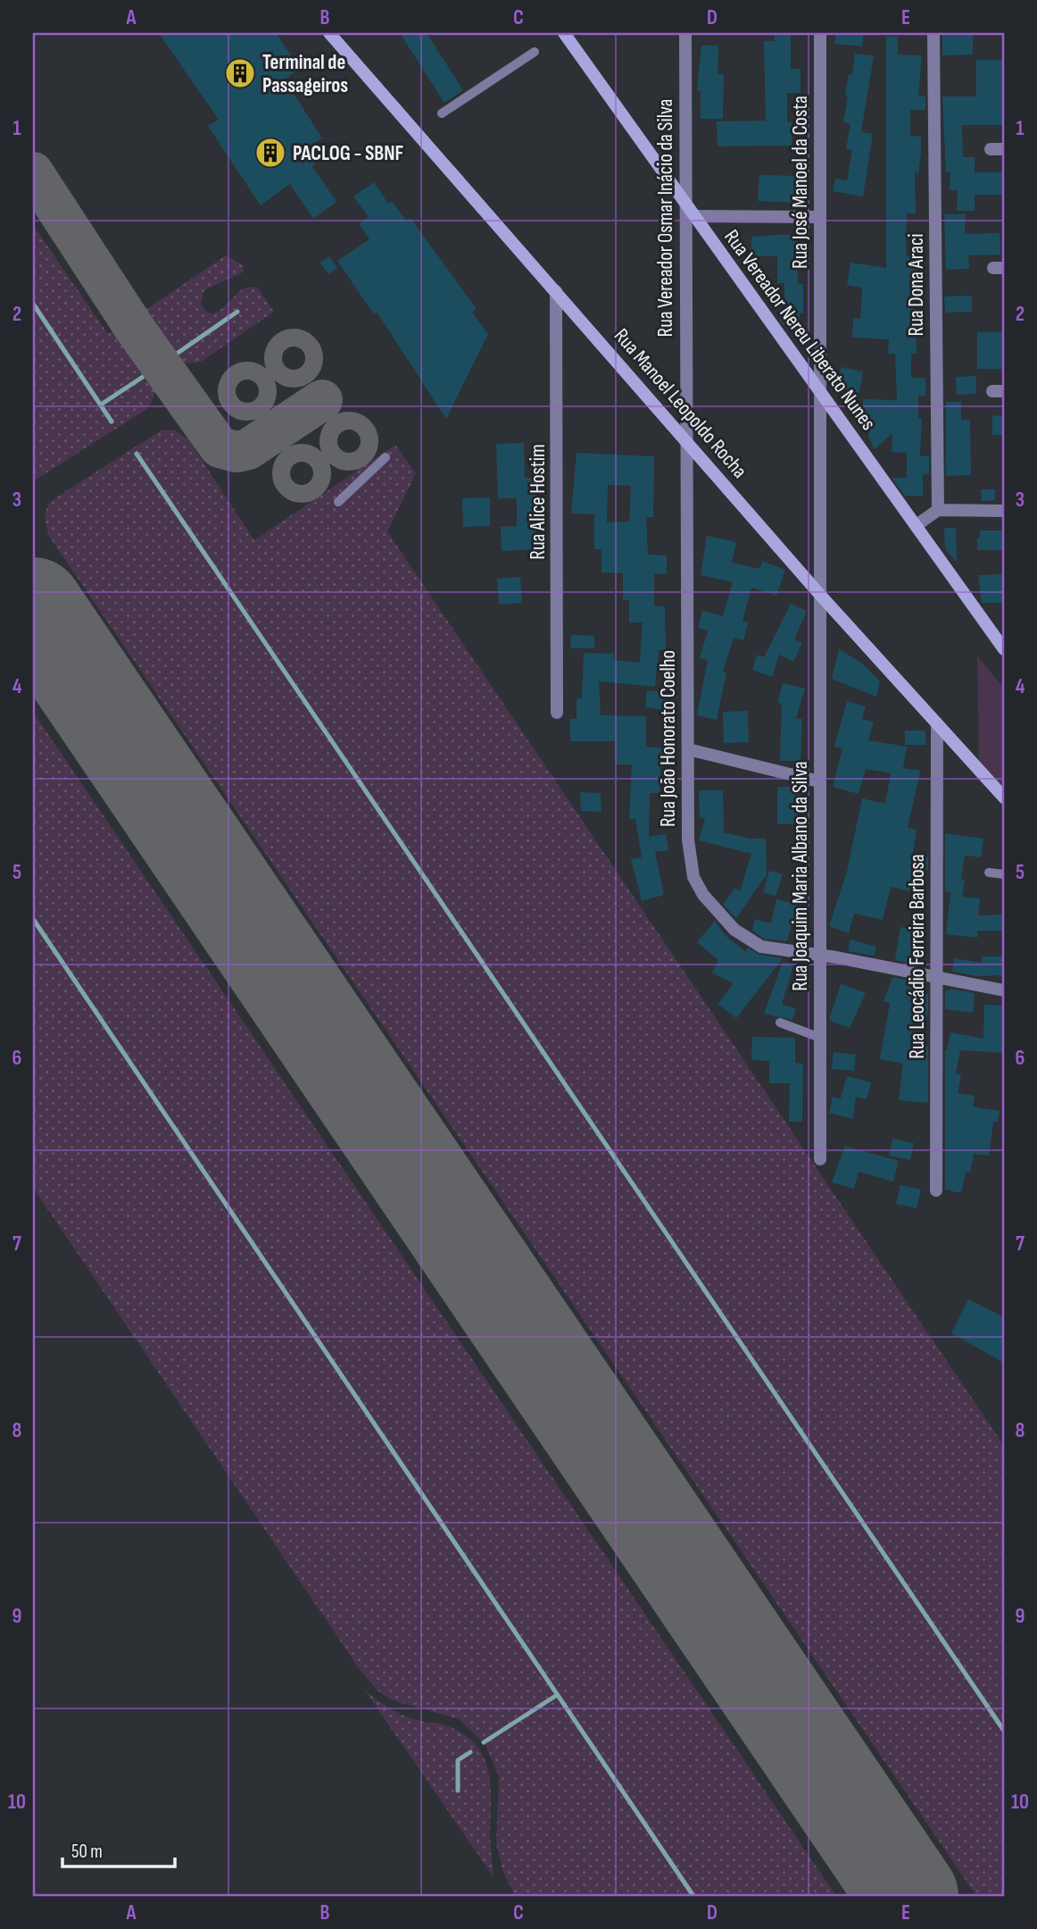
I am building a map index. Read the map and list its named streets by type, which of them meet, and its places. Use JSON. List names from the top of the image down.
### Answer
{
  "streets": {
    "main road": ["Rua Vereador Nereu Liberato Nunes", "Rua Manoel Leopoldo Rocha"],
    "street": [
      "Rua José Manoel da Costa",
      "Rua Vereador Osmar Inácio da Silva",
      "Rua Dona Araci",
      "Rua Alice Hostim",
      "Rua João Honorato Coelho",
      "Rua Joaquim Maria Albano da Silva",
      "Rua Leocádio Ferreira Barbosa"
    ]
  },
  "crossings": [
    ["Rua José Manoel da Costa", "Rua Vereador Nereu Liberato Nunes"],
    ["Rua José Manoel da Costa", "Rua Manoel Leopoldo Rocha"],
    ["Rua José Manoel da Costa", "Rua Joaquim Maria Albano da Silva"],
    ["Rua Vereador Osmar Inácio da Silva", "Rua Vereador Nereu Liberato Nunes"],
    ["Rua Vereador Osmar Inácio da Silva", "Rua Manoel Leopoldo Rocha"],
    ["Rua Vereador Osmar Inácio da Silva", "Rua João Honorato Coelho"],
    ["Rua Manoel Leopoldo Rocha", "Rua Alice Hostim"],
    ["Rua Manoel Leopoldo Rocha", "Rua João Honorato Coelho"],
    ["Rua Manoel Leopoldo Rocha", "Rua Joaquim Maria Albano da Silva"],
    ["Rua Manoel Leopoldo Rocha", "Rua Leocádio Ferreira Barbosa"],
    ["Rua João Honorato Coelho", "Rua Joaquim Maria Albano da Silva"],
    ["Rua João Honorato Coelho", "Rua Leocádio Ferreira Barbosa"]
  ],
  "places": {
    "building": ["Terminal de Passageiros", "PACLOG - SBNF"]
  },
  "scale_bar": "50 m",
  "grid": {
    "columns": [
      "A",
      "B",
      "C",
      "D",
      "E"
    ],
    "rows": [
      "1",
      "2",
      "3",
      "4",
      "5",
      "6",
      "7",
      "8",
      "9",
      "10"
    ]
  }
}
